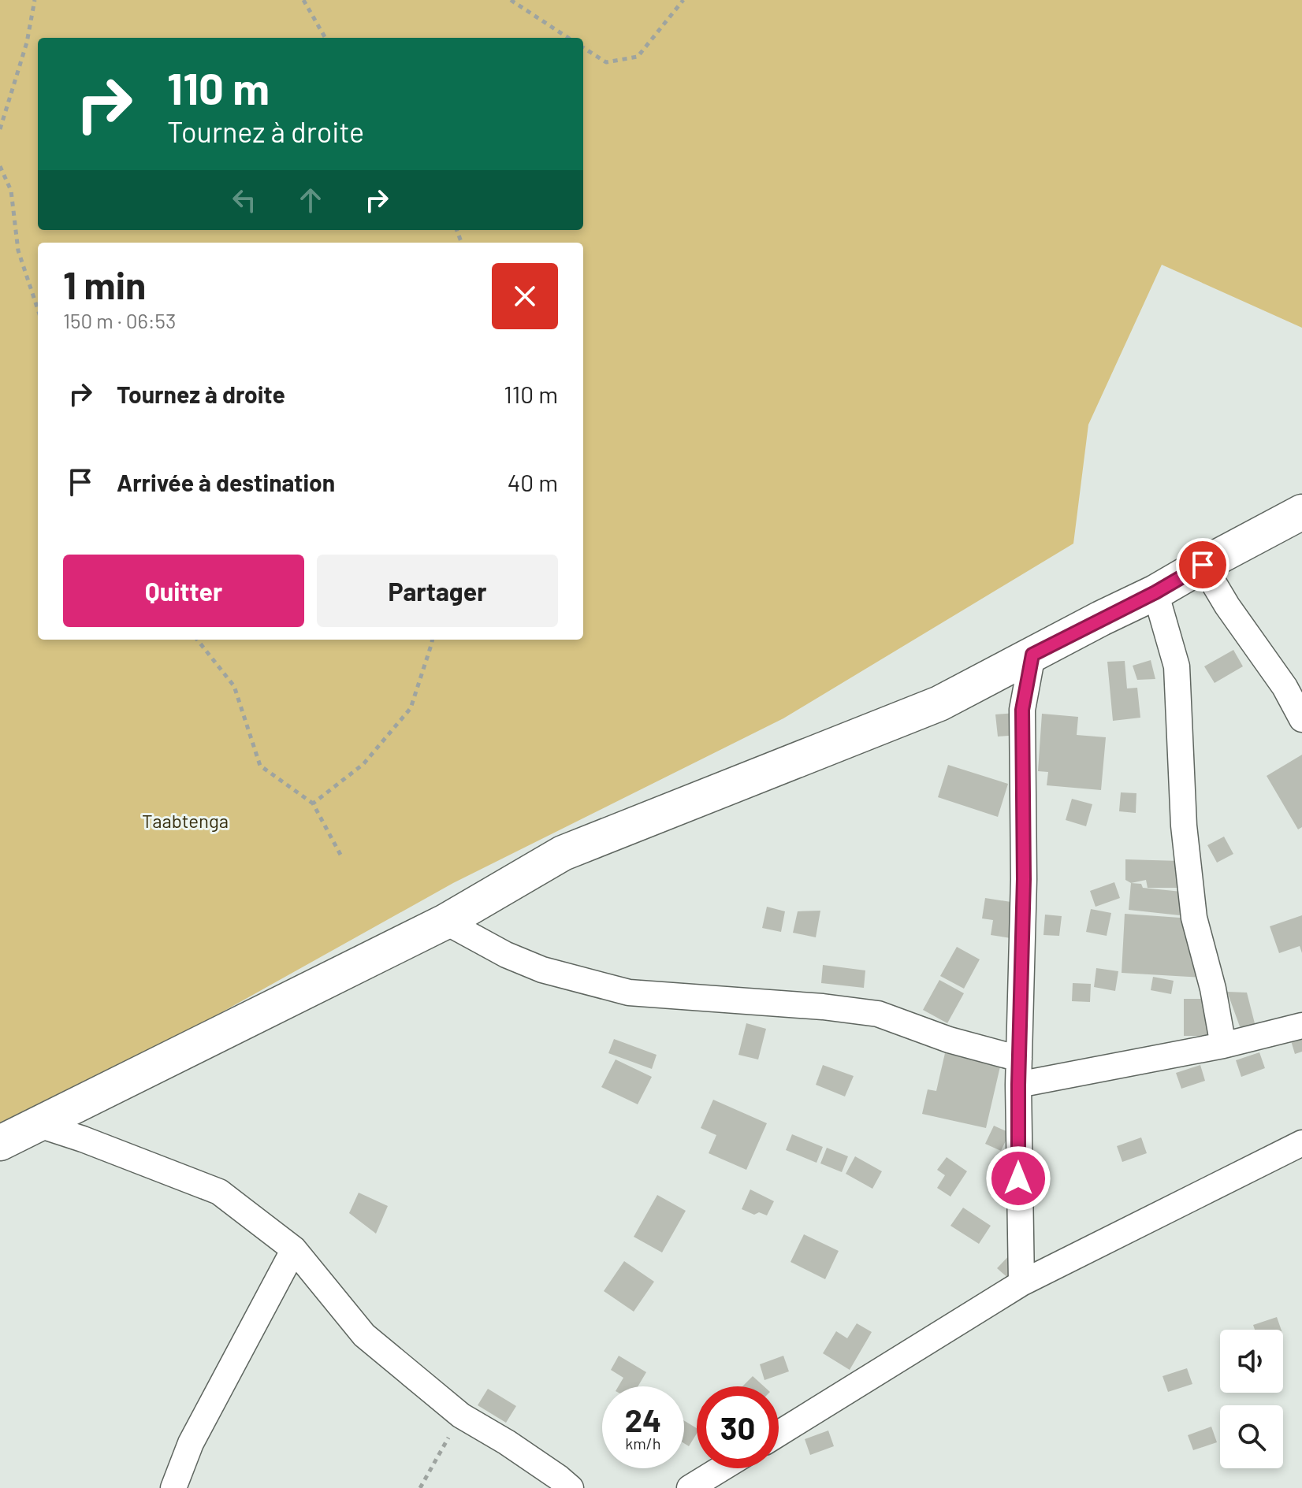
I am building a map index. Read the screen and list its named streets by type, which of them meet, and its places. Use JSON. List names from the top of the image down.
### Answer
{
  "parks": ["Taabtenga"],
  "page": {
    "turn": ["110 m", "Tournez à droite"],
    "heading": ["1 min", "150 m · 06:53"],
    "list": [
      {
        "name": "Tournez à droite",
        "value": "110 m"
      },
      {
        "name": "Arrivée à destination",
        "value": "40 m"
      }
    ],
    "buttons": ["Quitter", "Partager"],
    "speed": "24 km/h",
    "limit": "30"
  }
}
